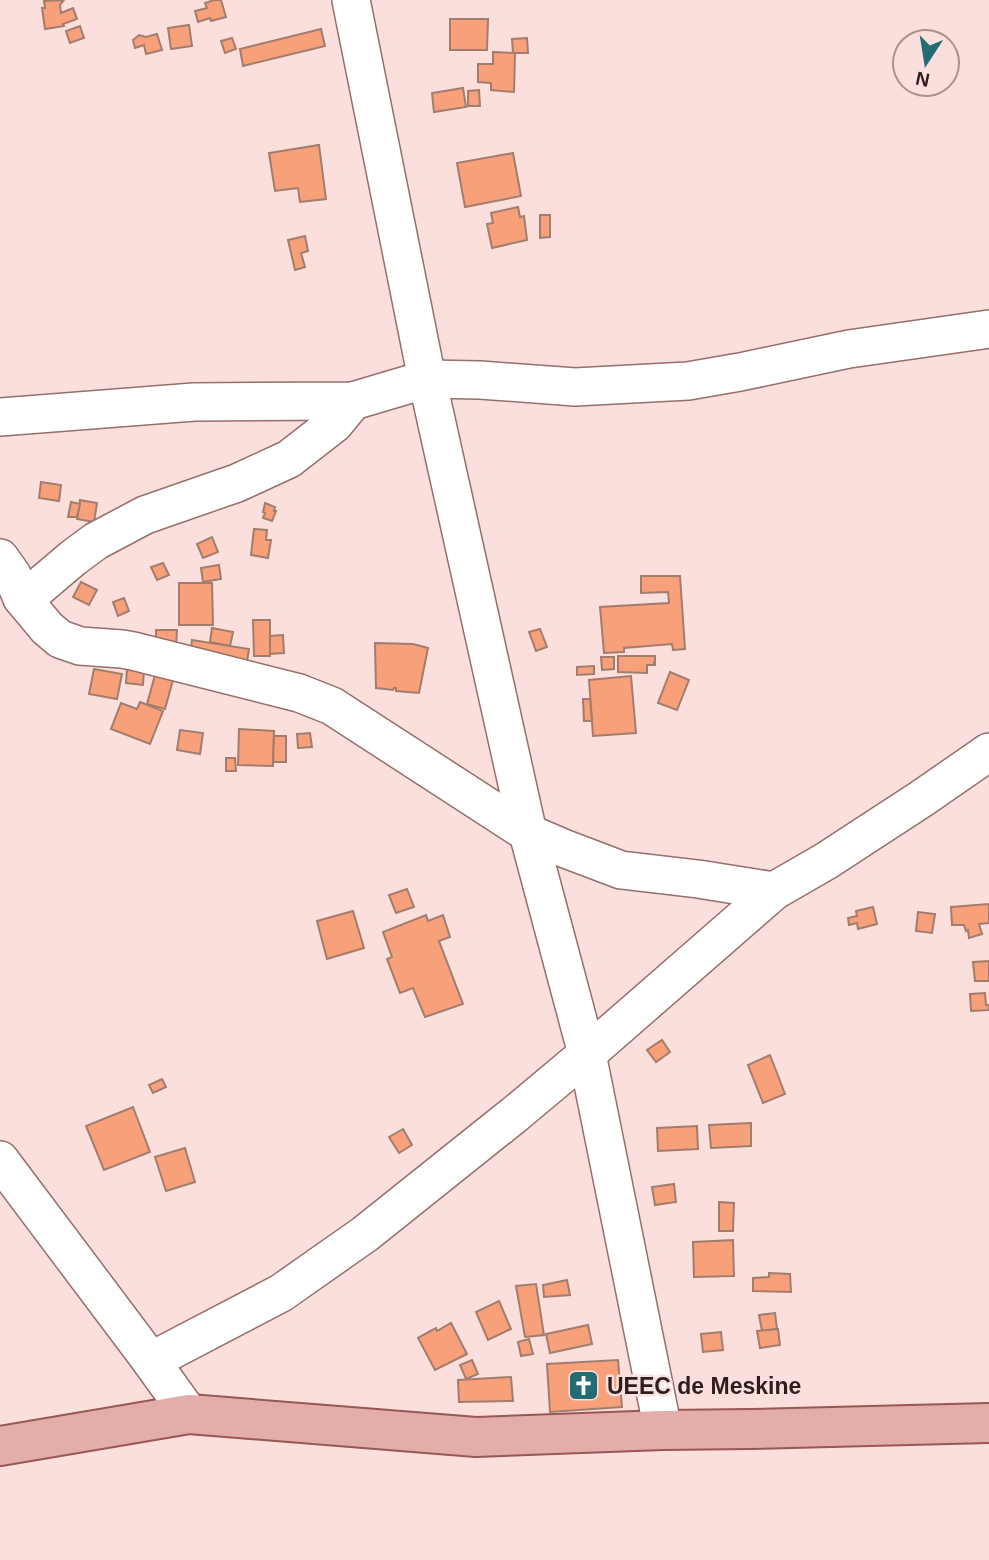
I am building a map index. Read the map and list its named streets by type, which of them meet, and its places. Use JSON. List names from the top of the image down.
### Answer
{
  "places": {
    "church": ["UEEC de Meskine"]
  },
  "north": "bottom"
}
